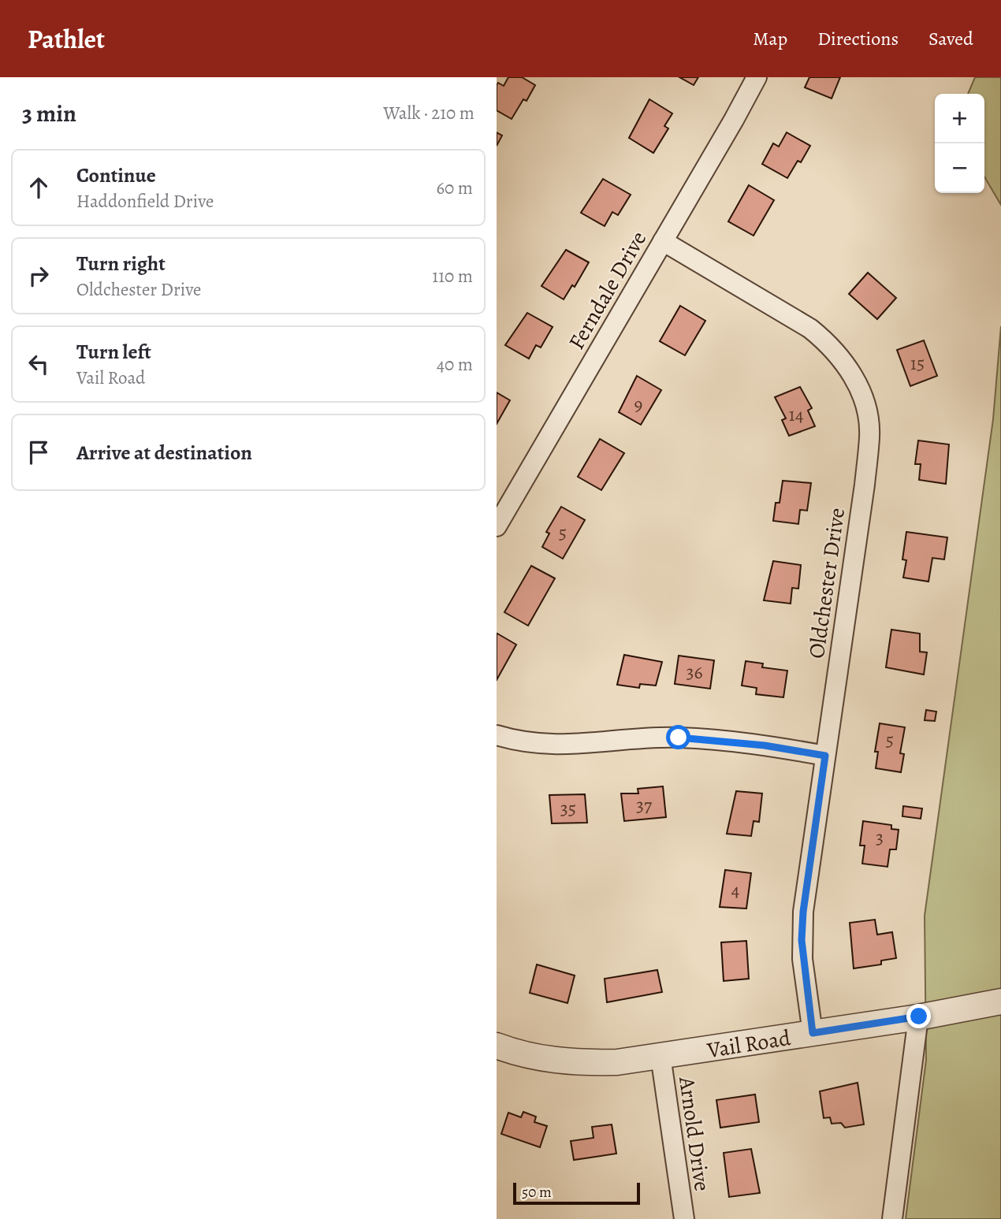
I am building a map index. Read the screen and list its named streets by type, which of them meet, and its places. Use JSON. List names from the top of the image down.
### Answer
{
  "streets": {
    "street": [
      "Ferndale Drive",
      "Oldchester Drive",
      "Vail Road",
      "Arnold Drive"
    ]
  },
  "crossings": [
    ["Ferndale Drive", "Oldchester Drive"],
    ["Oldchester Drive", "Vail Road"],
    ["Vail Road", "Arnold Drive"]
  ],
  "house_numbers": [
    "15",
    "9",
    "14",
    "5",
    "36",
    "5",
    "37",
    "35",
    "3",
    "4"
  ],
  "scale_bar": "50 m",
  "page": {
    "header": "Pathlet",
    "nav": ["Map", "Directions", "Saved"],
    "heading": ["3 min", "Walk · 210 m"],
    "map_buttons": ["+", "−"],
    "list": [
      ["Continue", "Haddonfield Drive", "60 m"],
      ["Turn right", "Oldchester Drive", "110 m"],
      ["Turn left", "Vail Road", "40 m"],
      "Arrive at destination"
    ],
    "scale": "50 m"
  }
}
